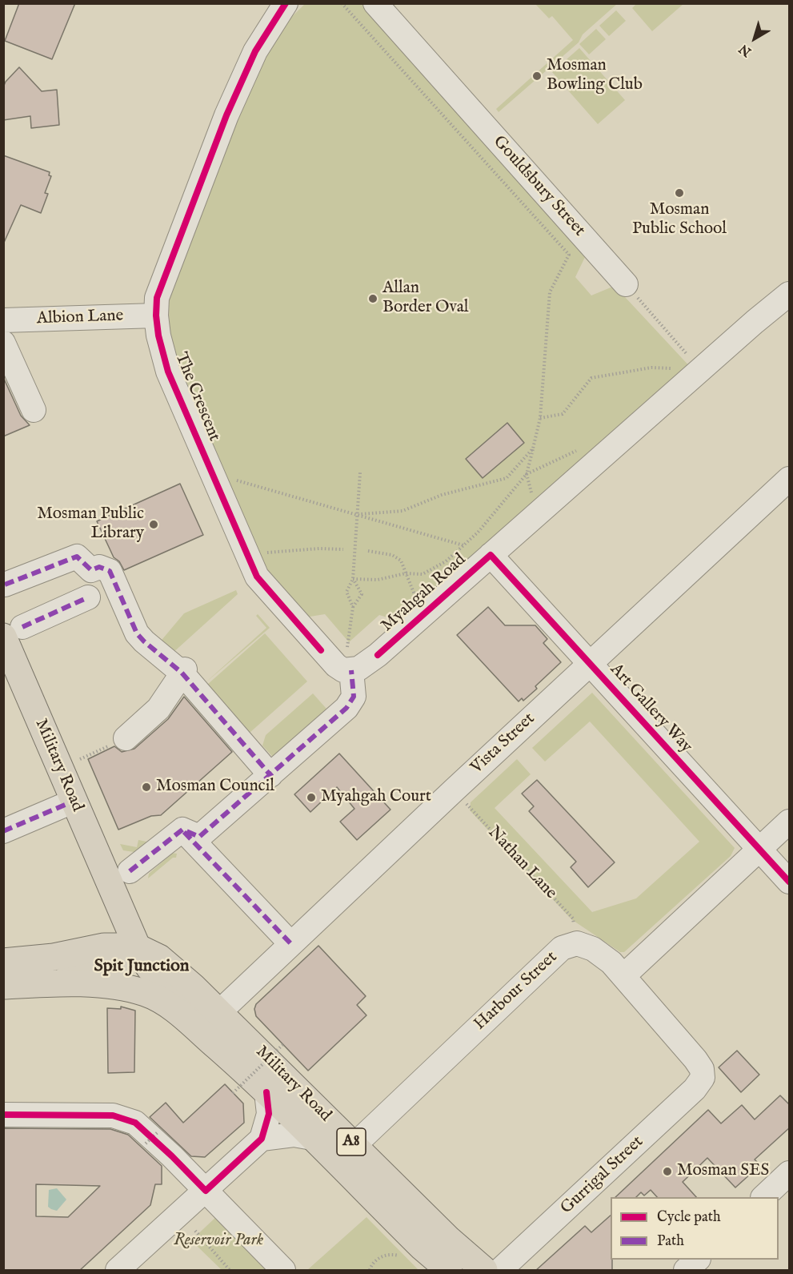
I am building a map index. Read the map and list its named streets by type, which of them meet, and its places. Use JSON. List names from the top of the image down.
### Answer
{
  "streets": {
    "main road": ["Military Road", "A8"],
    "street": [
      "Gouldsbury Street",
      "Albion Lane",
      "The Crescent",
      "Myahgah Road",
      "Art Gallery Way",
      "Vista Street",
      "Harbour Street",
      "Gurrigal Street"
    ],
    "path": ["Nathan Lane"]
  },
  "crossings": [
    ["Albion Lane", "The Crescent"],
    ["The Crescent", "Myahgah Road"],
    ["Myahgah Road", "Art Gallery Way"],
    ["Art Gallery Way", "Vista Street"],
    ["Vista Street", "Military Road"],
    ["Vista Street", "Nathan Lane"],
    ["Military Road", "Harbour Street"],
    ["Military Road", "A8"],
    ["Nathan Lane", "Harbour Street"],
    ["Harbour Street", "Gurrigal Street"]
  ],
  "districts": ["Spit Junction"],
  "parks": ["Reservoir Park"],
  "places": [
    "Mosman Bowling Club",
    "Mosman Public School",
    "Allan Border Oval",
    "Mosman Public Library",
    "Mosman Council",
    "Myahgah Court",
    "Mosman SES"
  ],
  "legend": ["Cycle path", "Path"],
  "north": "bottom left"
}
